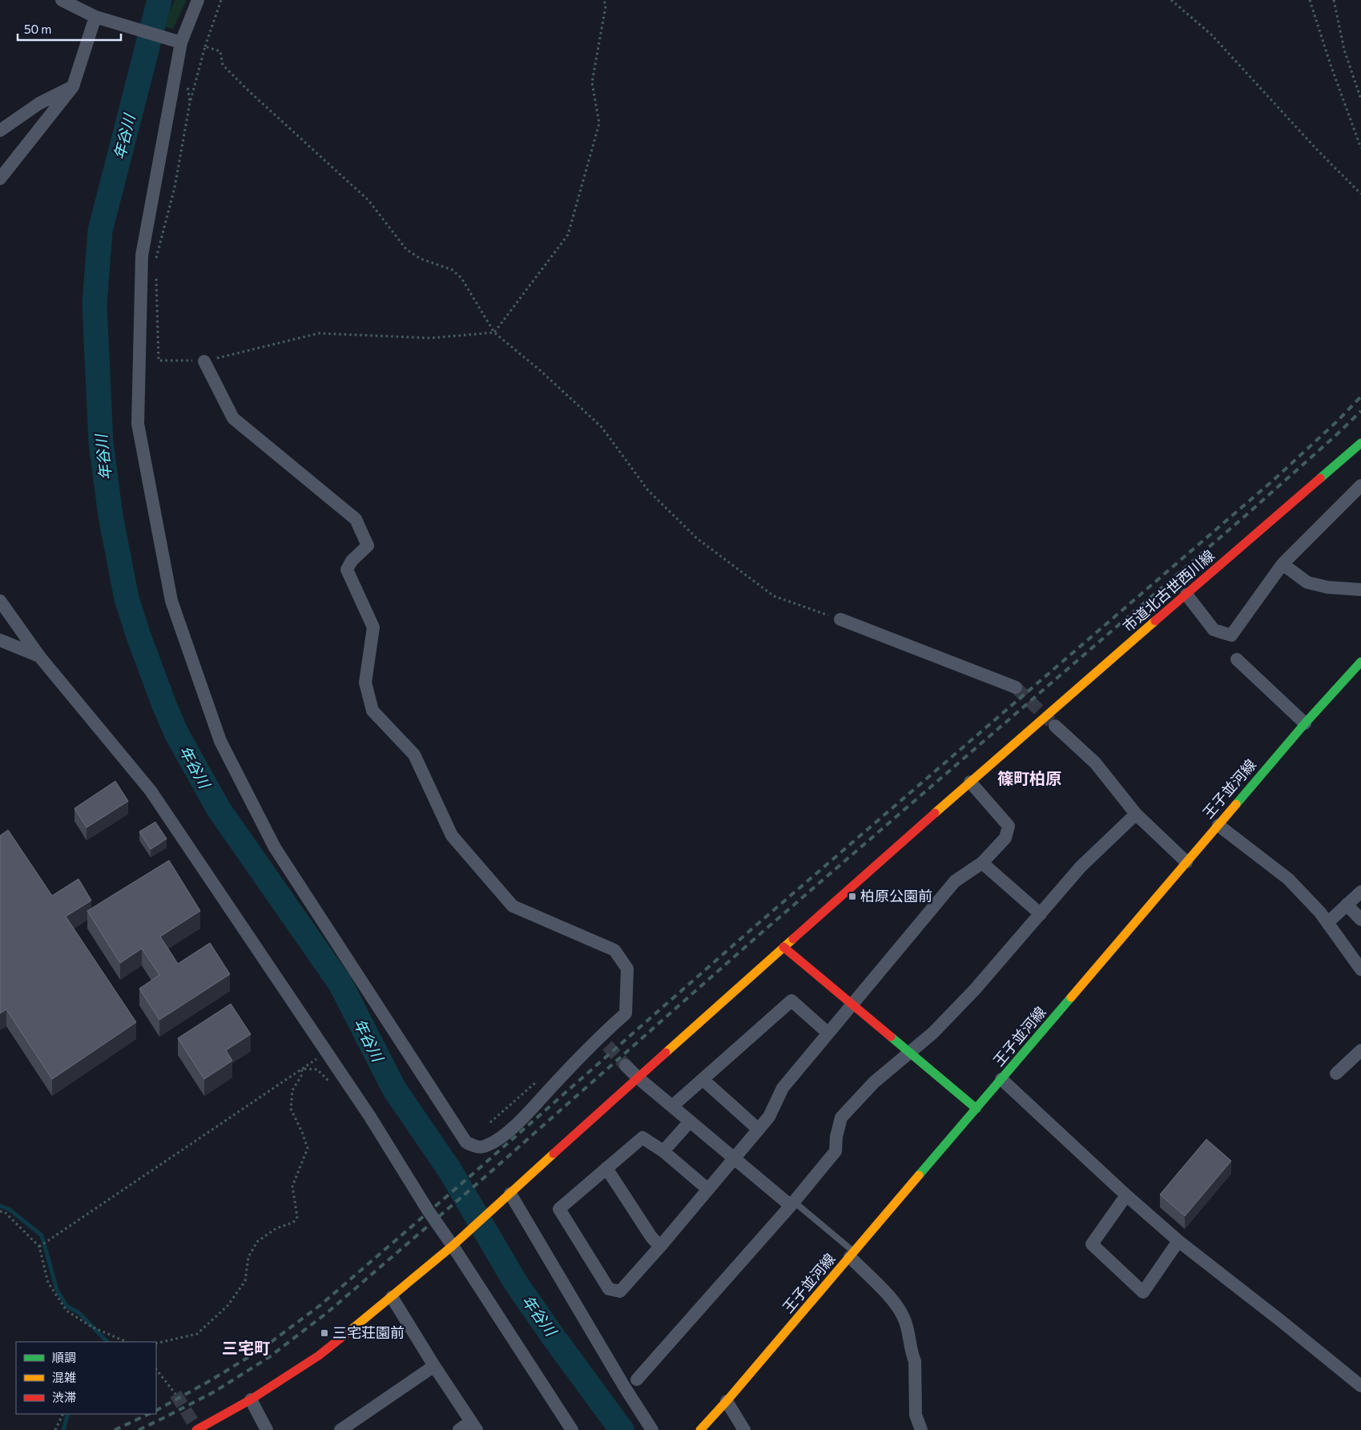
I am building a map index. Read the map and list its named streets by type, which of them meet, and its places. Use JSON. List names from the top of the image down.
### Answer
{
  "streets": {
    "street": ["市道北古世西川線", "王子並河線"]
  },
  "districts": ["篠町柏原", "三宅町"],
  "water": ["年谷川"],
  "places": {
    "transit": ["柏原公園前", "三宅荘園前"]
  },
  "legend": ["順調", "混雑", "渋滞"],
  "scale_bar": "50 m"
}
